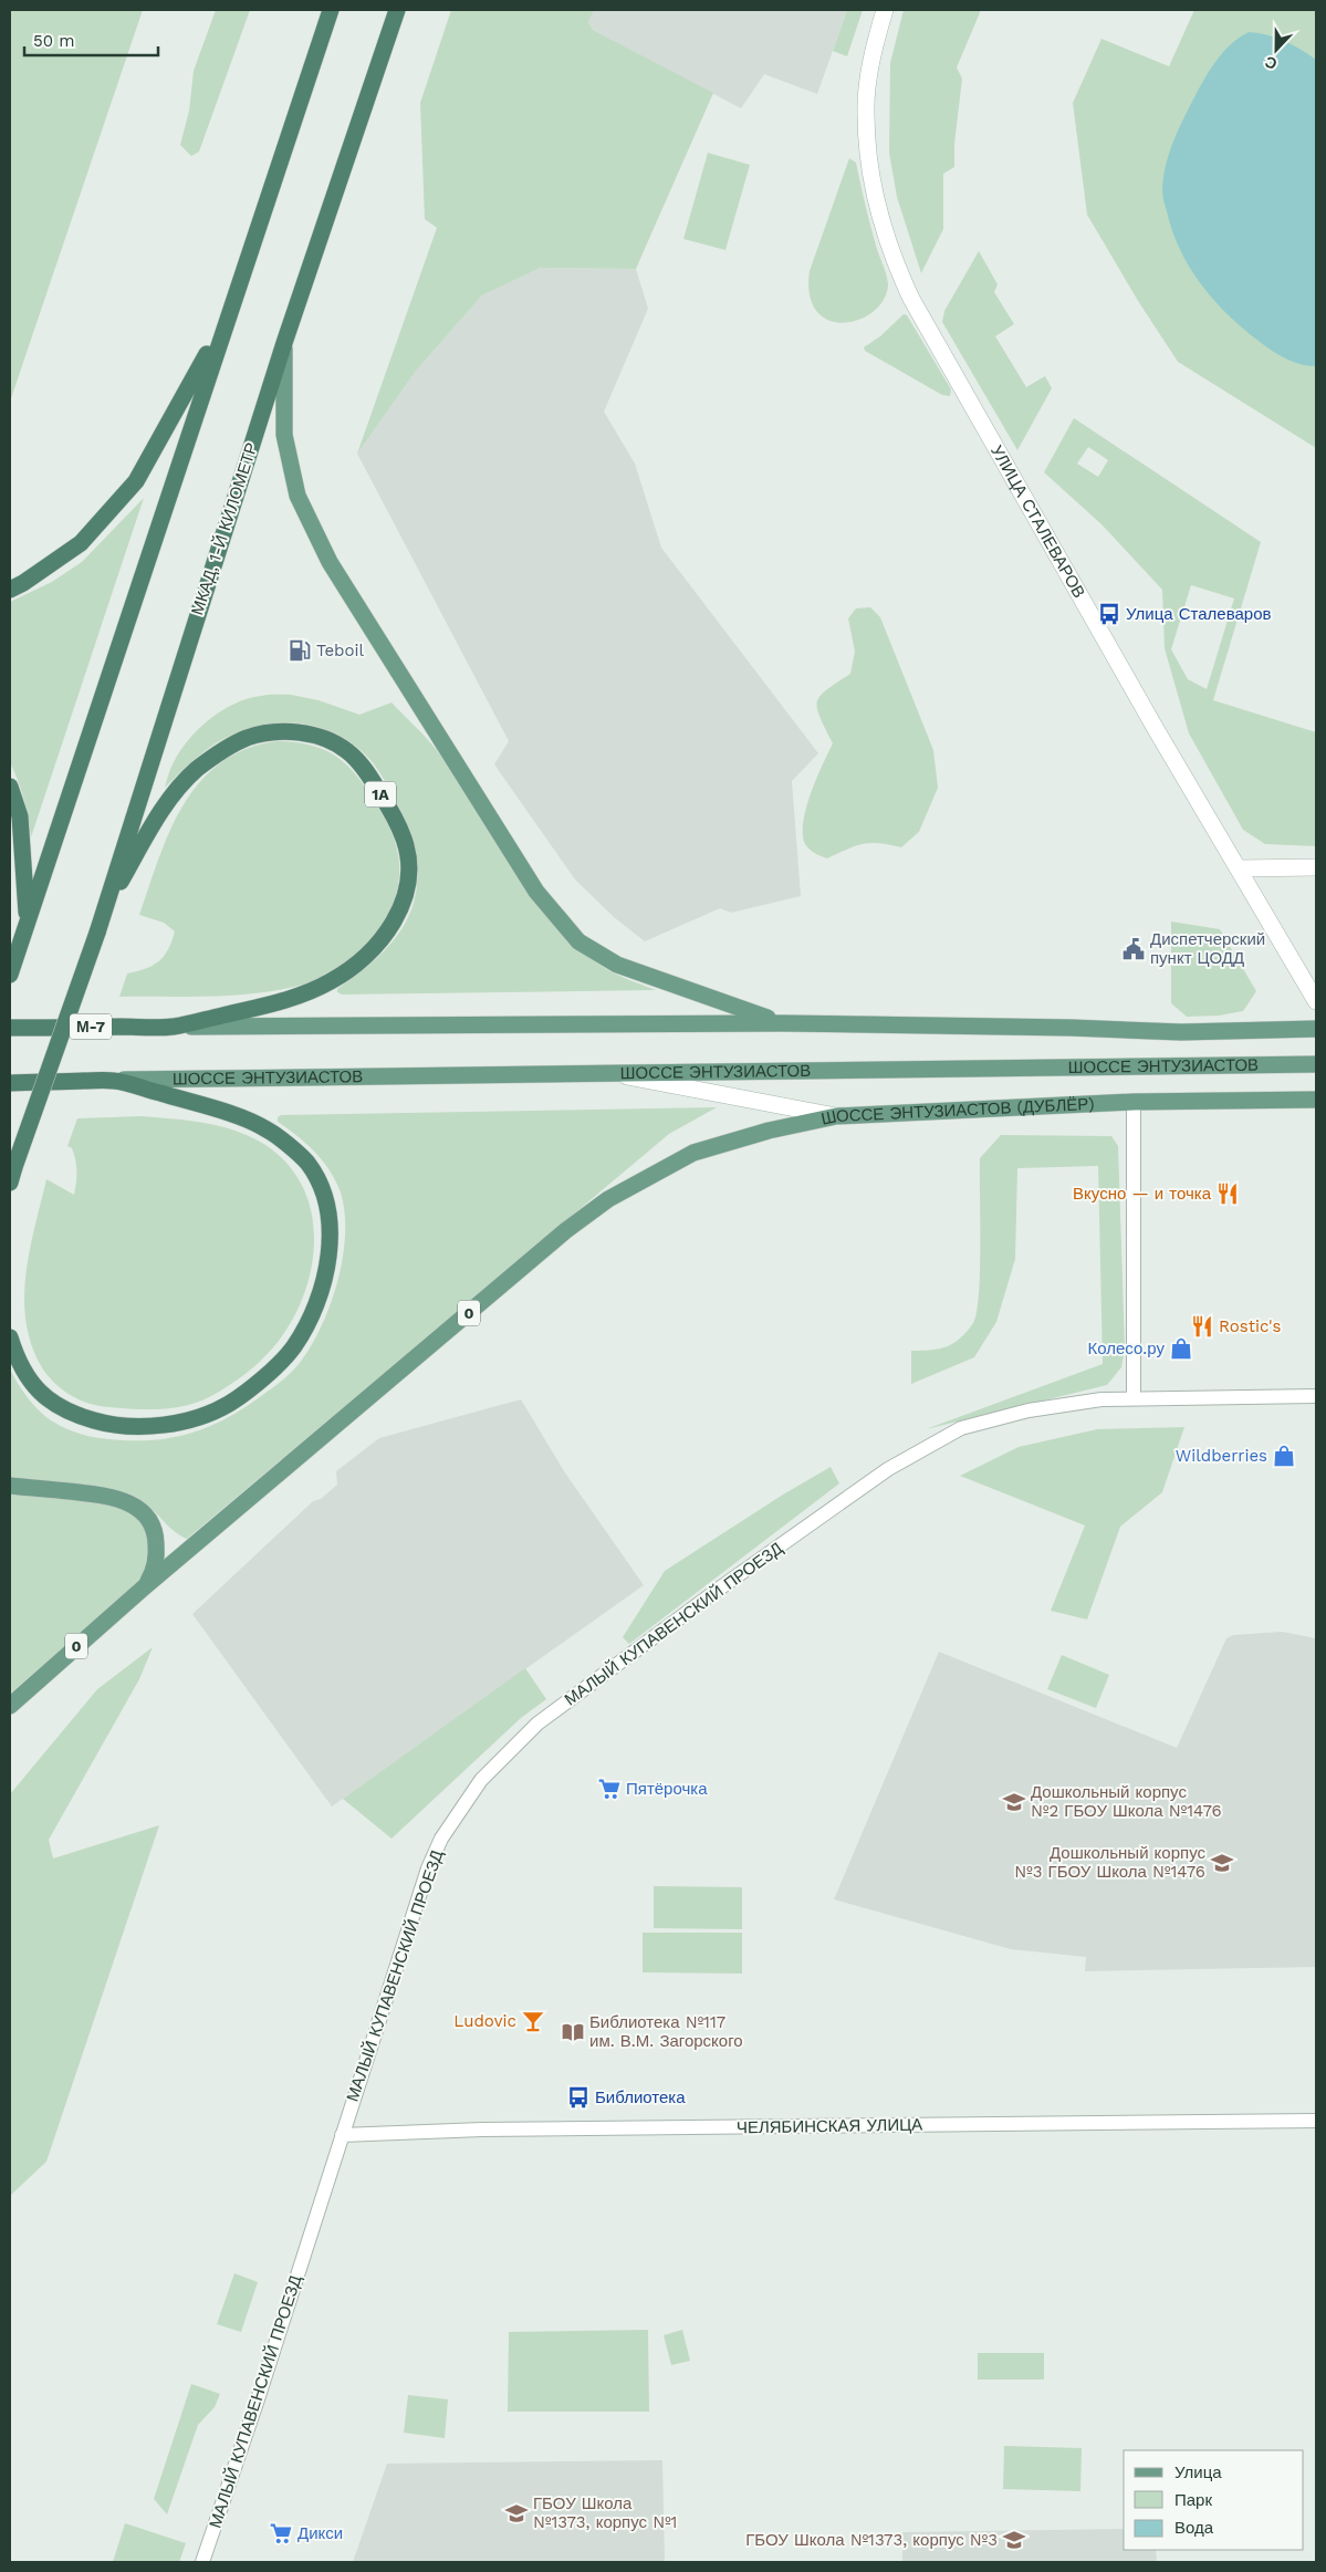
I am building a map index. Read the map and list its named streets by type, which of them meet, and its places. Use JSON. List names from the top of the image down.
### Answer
{
  "streets": {
    "highway": ["МКАД, 1-Й КИЛОМЕТР", "1A", "М-7"],
    "main road": [
      "УЛИЦА СТАЛЕВАРОВ",
      "ШОССЕ ЭНТУЗИАСТОВ",
      "ШОССЕ ЭНТУЗИАСТОВ (ДУБЛЁР)",
      "0"
    ],
    "street": ["МАЛЫЙ КУПАВЕНСКИЙ ПРОЕЗД", "ЧЕЛЯБИНСКАЯ УЛИЦА"]
  },
  "crossings": [
    ["МКАД, 1-Й КИЛОМЕТР", "1A"],
    ["1A", "М-7"],
    ["1A", "ШОССЕ ЭНТУЗИАСТОВ"],
    ["М-7", "ШОССЕ ЭНТУЗИАСТОВ"],
    ["ШОССЕ ЭНТУЗИАСТОВ", "ШОССЕ ЭНТУЗИАСТОВ (ДУБЛЁР)"],
    ["ШОССЕ ЭНТУЗИАСТОВ (ДУБЛЁР)", "0"],
    ["МАЛЫЙ КУПАВЕНСКИЙ ПРОЕЗД", "ЧЕЛЯБИНСКАЯ УЛИЦА"]
  ],
  "places": {
    "bus stop": ["Улица Сталеваров", "Библиотека"],
    "fuel station": ["Teboil"],
    "public building": ["Диспетчерский пункт ЦОДД"],
    "restaurant": ["Вкусно — и точка", "Rostic's"],
    "shop": ["Колесо.ру", "Wildberries"],
    "supermarket": ["Пятёрочка", "Дикси"],
    "school or university": [
      "Дошкольный корпус №2 ГБОУ Школа №1476",
      "Дошкольный корпус №3 ГБОУ Школа №1476",
      "ГБОУ Школа №1373, корпус №1",
      "ГБОУ Школа №1373, корпус №3"
    ],
    "bar": ["Ludovic"],
    "library": ["Библиотека №117 им. В.М. Загорского"]
  },
  "legend": ["Улица", "Парк", "Вода"],
  "scale_bar": "50 m",
  "north": "bottom"
}
